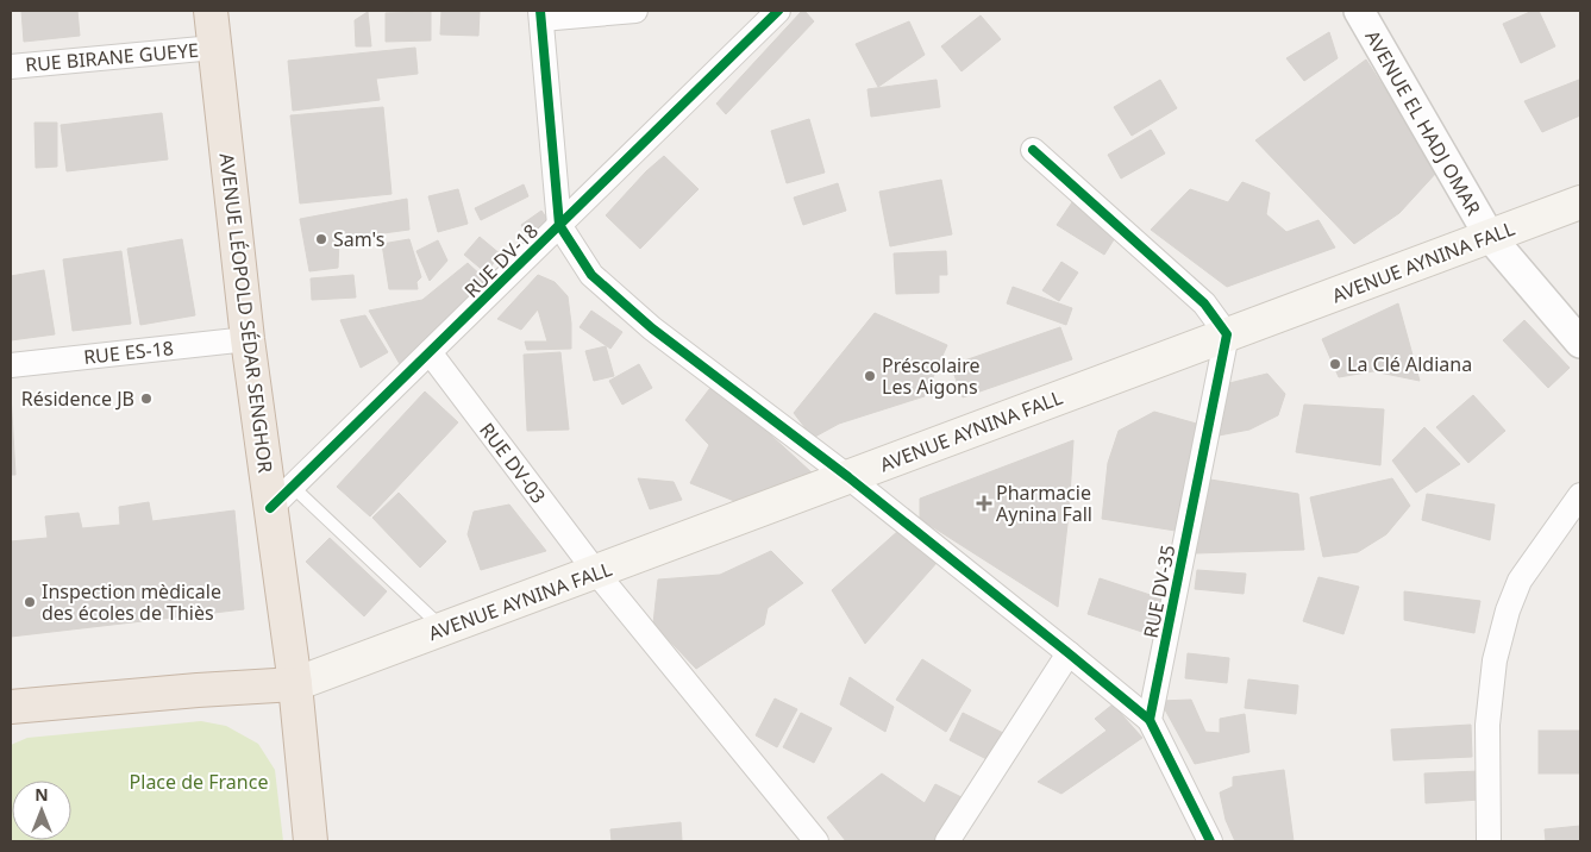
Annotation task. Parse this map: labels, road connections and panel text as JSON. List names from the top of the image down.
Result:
{
  "streets": {
    "highway": ["AVENUE LÉOPOLD SÉDAR SENGHOR"],
    "main road": ["AVENUE AYNINA FALL"],
    "street": [
      "RUE BIRANE GUEYE",
      "AVENUE EL HADJ OMAR",
      "RUE DV-18",
      "RUE ES-18",
      "RUE DV-03",
      "RUE DV-35"
    ]
  },
  "crossings": [
    ["RUE BIRANE GUEYE", "AVENUE LÉOPOLD SÉDAR SENGHOR"],
    ["AVENUE EL HADJ OMAR", "AVENUE AYNINA FALL"],
    ["RUE DV-18", "AVENUE LÉOPOLD SÉDAR SENGHOR"],
    ["RUE DV-18", "RUE DV-03"],
    ["AVENUE AYNINA FALL", "AVENUE LÉOPOLD SÉDAR SENGHOR"],
    ["AVENUE AYNINA FALL", "RUE DV-03"],
    ["AVENUE AYNINA FALL", "RUE DV-35"],
    ["AVENUE LÉOPOLD SÉDAR SENGHOR", "RUE ES-18"]
  ],
  "parks": ["Place de France"],
  "places": {
    "other": [
      "Sam's",
      "La Clé Aldiana",
      "Préscolaire Les Aigons",
      "Résidence JB",
      "Inspection mèdicale des écoles de Thiès"
    ],
    "health": ["Pharmacie Aynina Fall"]
  },
  "north": "top"
}
